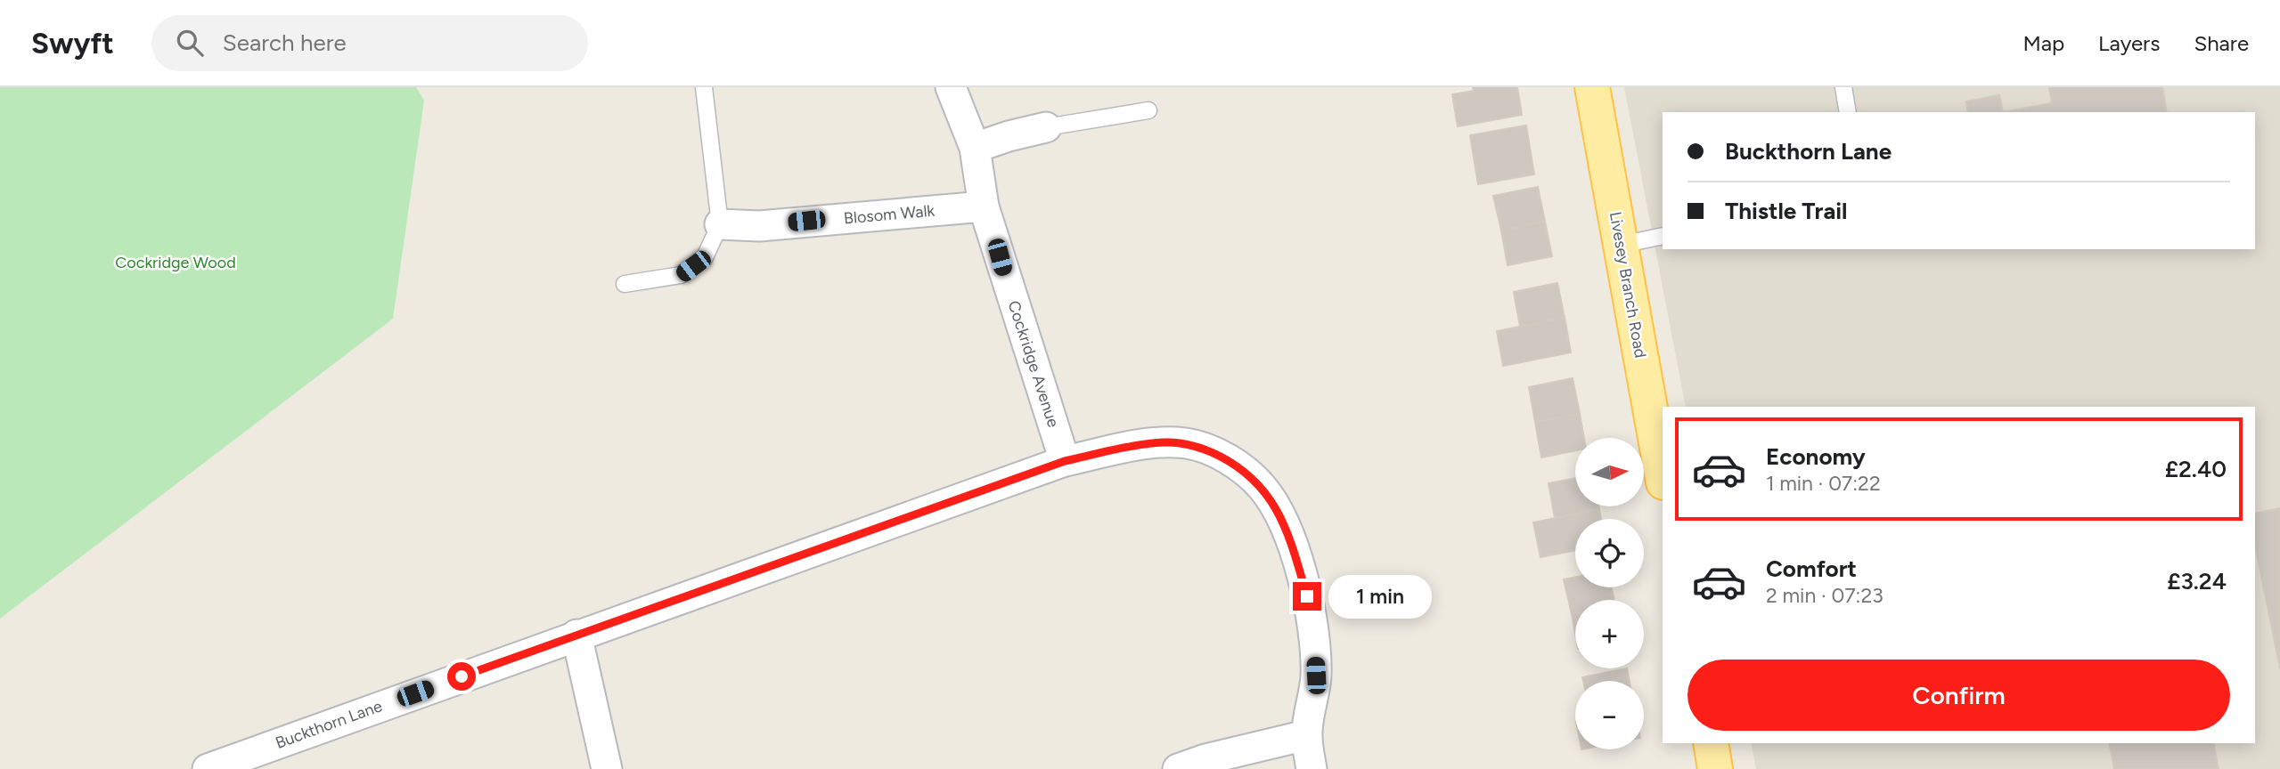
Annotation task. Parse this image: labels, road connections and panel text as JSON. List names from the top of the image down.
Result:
{
  "streets": {
    "main road": ["Livesey Branch Road"],
    "street": ["Blosom Walk", "Cockridge Avenue", "Buckthorn Lane"]
  },
  "crossings": [
    ["Blosom Walk", "Cockridge Avenue"],
    ["Cockridge Avenue", "Buckthorn Lane"]
  ],
  "parks": ["Cockridge Wood"],
  "north": "right",
  "page": {
    "header": "Swyft",
    "search": "Search here",
    "nav": ["Map", "Layers", "Share"],
    "banner": ["Buckthorn Lane", "Thistle Trail"],
    "list": [
      {
        "name": "Economy",
        "note": "1 min · 07:22",
        "value": "£2.40"
      },
      {
        "name": "Comfort",
        "note": "2 min · 07:23",
        "value": "£3.24"
      }
    ],
    "map_buttons": ["+", "−"],
    "bubble": "1 min",
    "buttons": "Confirm"
  }
}
